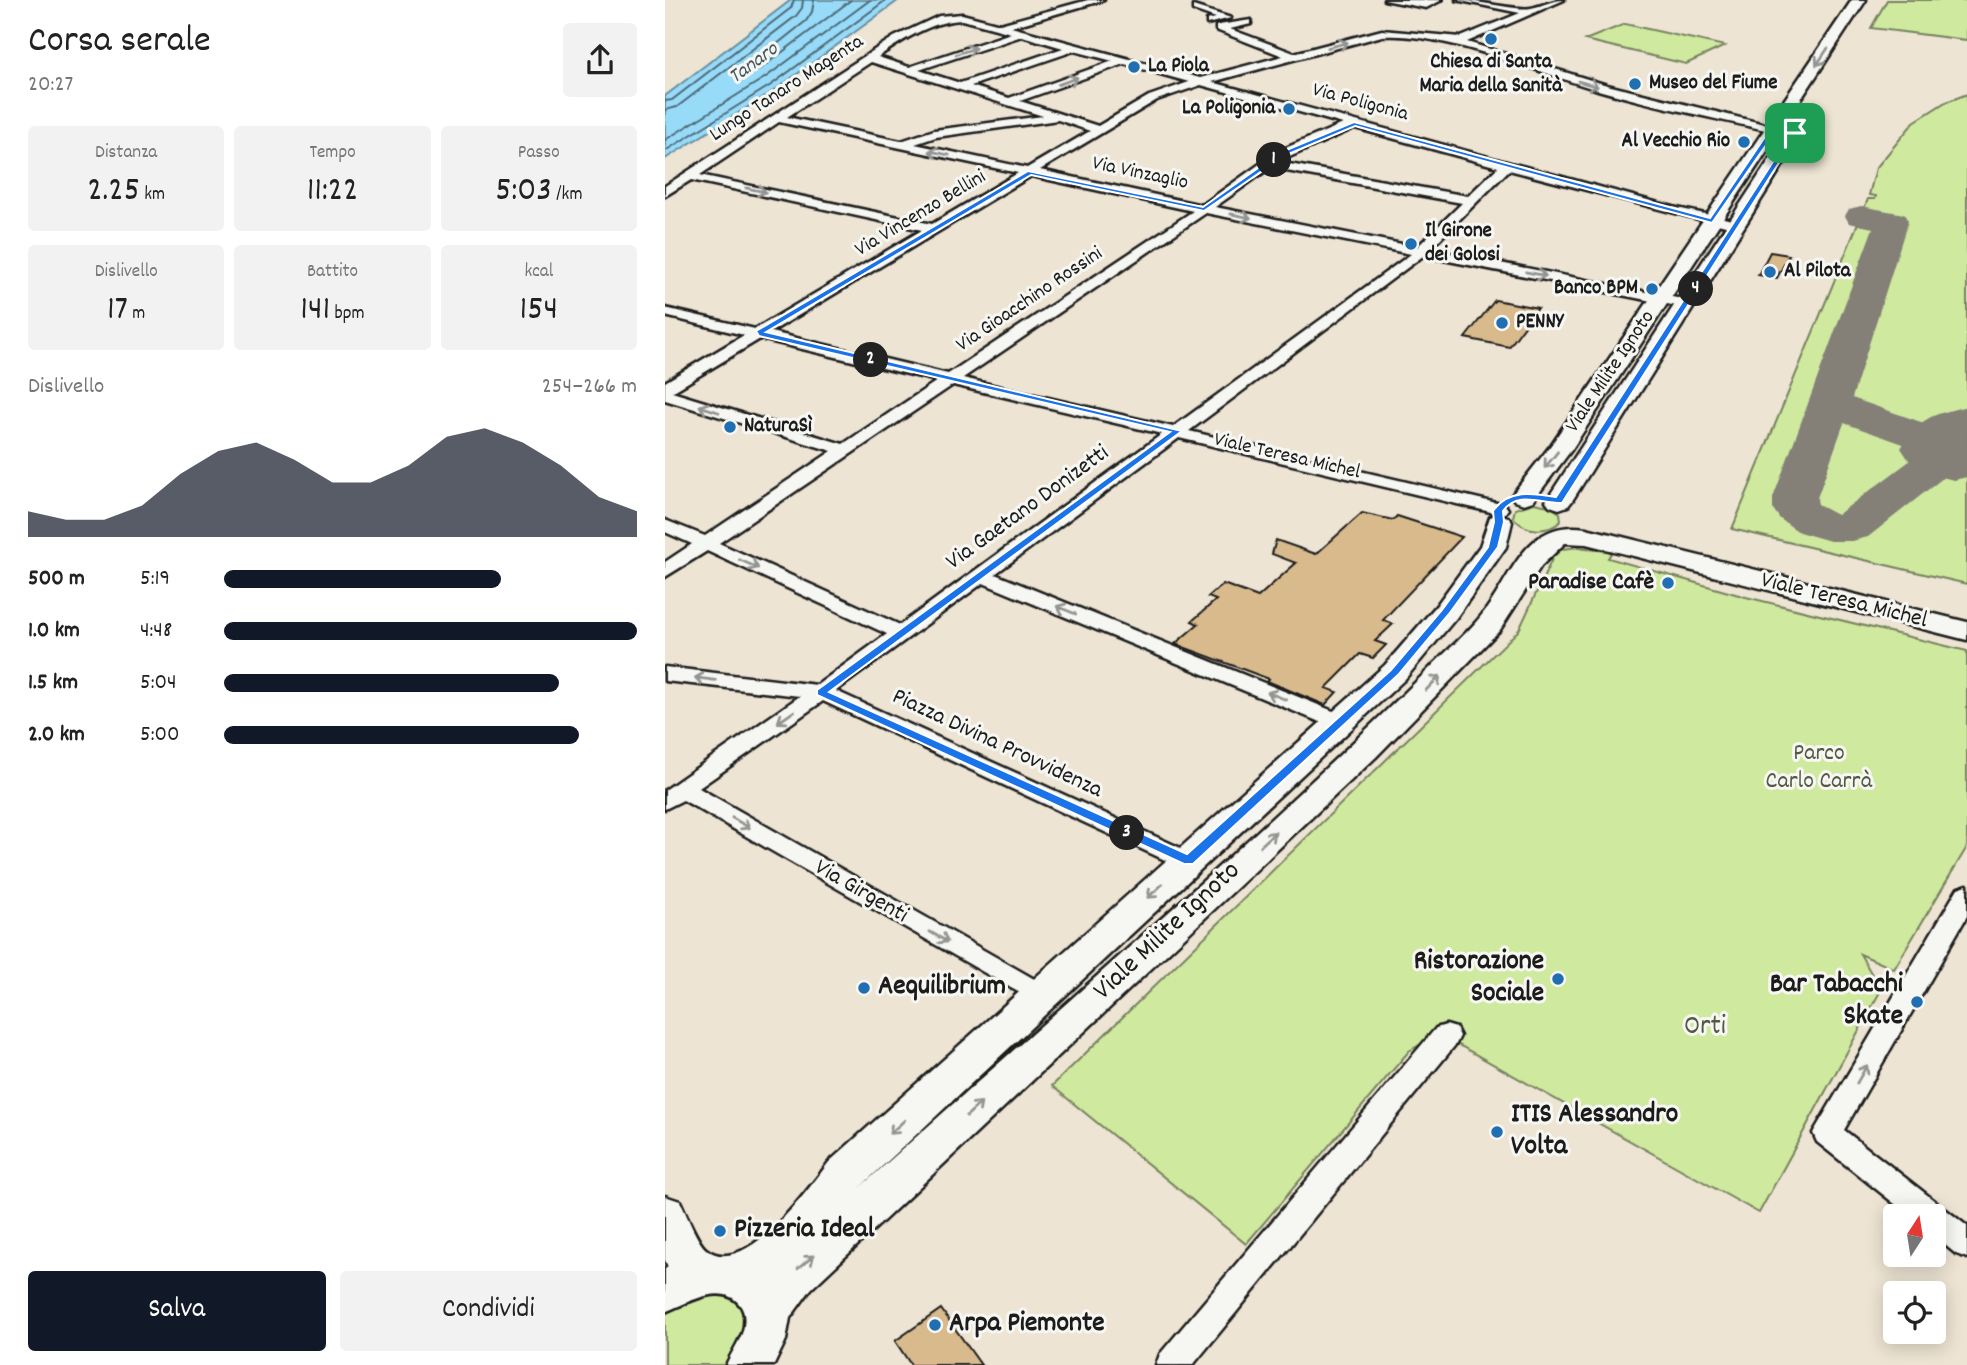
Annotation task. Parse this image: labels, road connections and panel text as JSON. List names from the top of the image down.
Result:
{
  "streets": {
    "main road": ["Viale Milite Ignoto", "Viale Teresa Michel"],
    "street": [
      "Lungo Tanaro Magenta",
      "Via Poligonia",
      "Via Vinzaglio",
      "Via Vincenzo Bellini",
      "Via Gioacchino Rossini",
      "Via Gaetano Donizetti",
      "Piazza Divina Provvidenza",
      "Via Girgenti"
    ]
  },
  "crossings": [
    ["Lungo Tanaro Magenta", "Via Poligonia"],
    ["Lungo Tanaro Magenta", "Via Vinzaglio"],
    ["Via Poligonia", "Via Vincenzo Bellini"],
    ["Via Poligonia", "Via Gioacchino Rossini"],
    ["Via Poligonia", "Viale Milite Ignoto"],
    ["Via Poligonia", "Via Gaetano Donizetti"],
    ["Via Vinzaglio", "Via Vincenzo Bellini"],
    ["Via Vinzaglio", "Via Gioacchino Rossini"],
    ["Via Vinzaglio", "Viale Milite Ignoto"],
    ["Via Vinzaglio", "Via Gaetano Donizetti"],
    ["Via Vincenzo Bellini", "Viale Milite Ignoto"],
    ["Via Vincenzo Bellini", "Viale Teresa Michel"],
    ["Via Gioacchino Rossini", "Viale Teresa Michel"],
    ["Viale Milite Ignoto", "Viale Teresa Michel"],
    ["Viale Milite Ignoto", "Piazza Divina Provvidenza"],
    ["Viale Milite Ignoto", "Via Girgenti"],
    ["Viale Teresa Michel", "Via Gaetano Donizetti"],
    ["Via Gaetano Donizetti", "Piazza Divina Provvidenza"],
    ["Via Gaetano Donizetti", "Via Girgenti"]
  ],
  "one_way": ["Via Girgenti"],
  "water": ["Tanaro"],
  "parks": ["Parco Carlo Carrà", "Orti"],
  "places": [
    "Chiesa di Santa Maria della Sanità",
    "La Piola",
    "Museo del Fiume",
    "La Poligonia",
    "Al Vecchio Rio",
    "Il Girone dei Golosi",
    "Al Pilota",
    "Banco BPM",
    "PENNY",
    "NaturaSì",
    "Paradise Cafè",
    "Ristorazione Sociale",
    "Aequilibrium",
    "Bar Tabacchi Skate",
    "ITIS Alessandro Volta",
    "Pizzeria Ideal",
    "Arpa Piemonte"
  ],
  "north": "top",
  "page": {
    "heading": ["Corsa serale", "20:27"],
    "stats": [
      ["Distanza", "2.25 km"],
      ["Tempo", "11:22"],
      ["Passo", "5:03 /km"],
      ["Dislivello", "17 m"],
      ["Battito", "141 bpm"],
      ["kcal", "154"]
    ],
    "pins": [
      "1",
      "4",
      "2",
      "3"
    ],
    "chart": ["Dislivello", "254–266 m"],
    "list": [
      {
        "name": "500 m",
        "note": "5:19"
      },
      {
        "name": "1.0 km",
        "note": "4:48"
      },
      {
        "name": "1.5 km",
        "note": "5:04"
      },
      {
        "name": "2.0 km",
        "note": "5:00"
      }
    ],
    "buttons": ["Salva", "Condividi"]
  }
}
